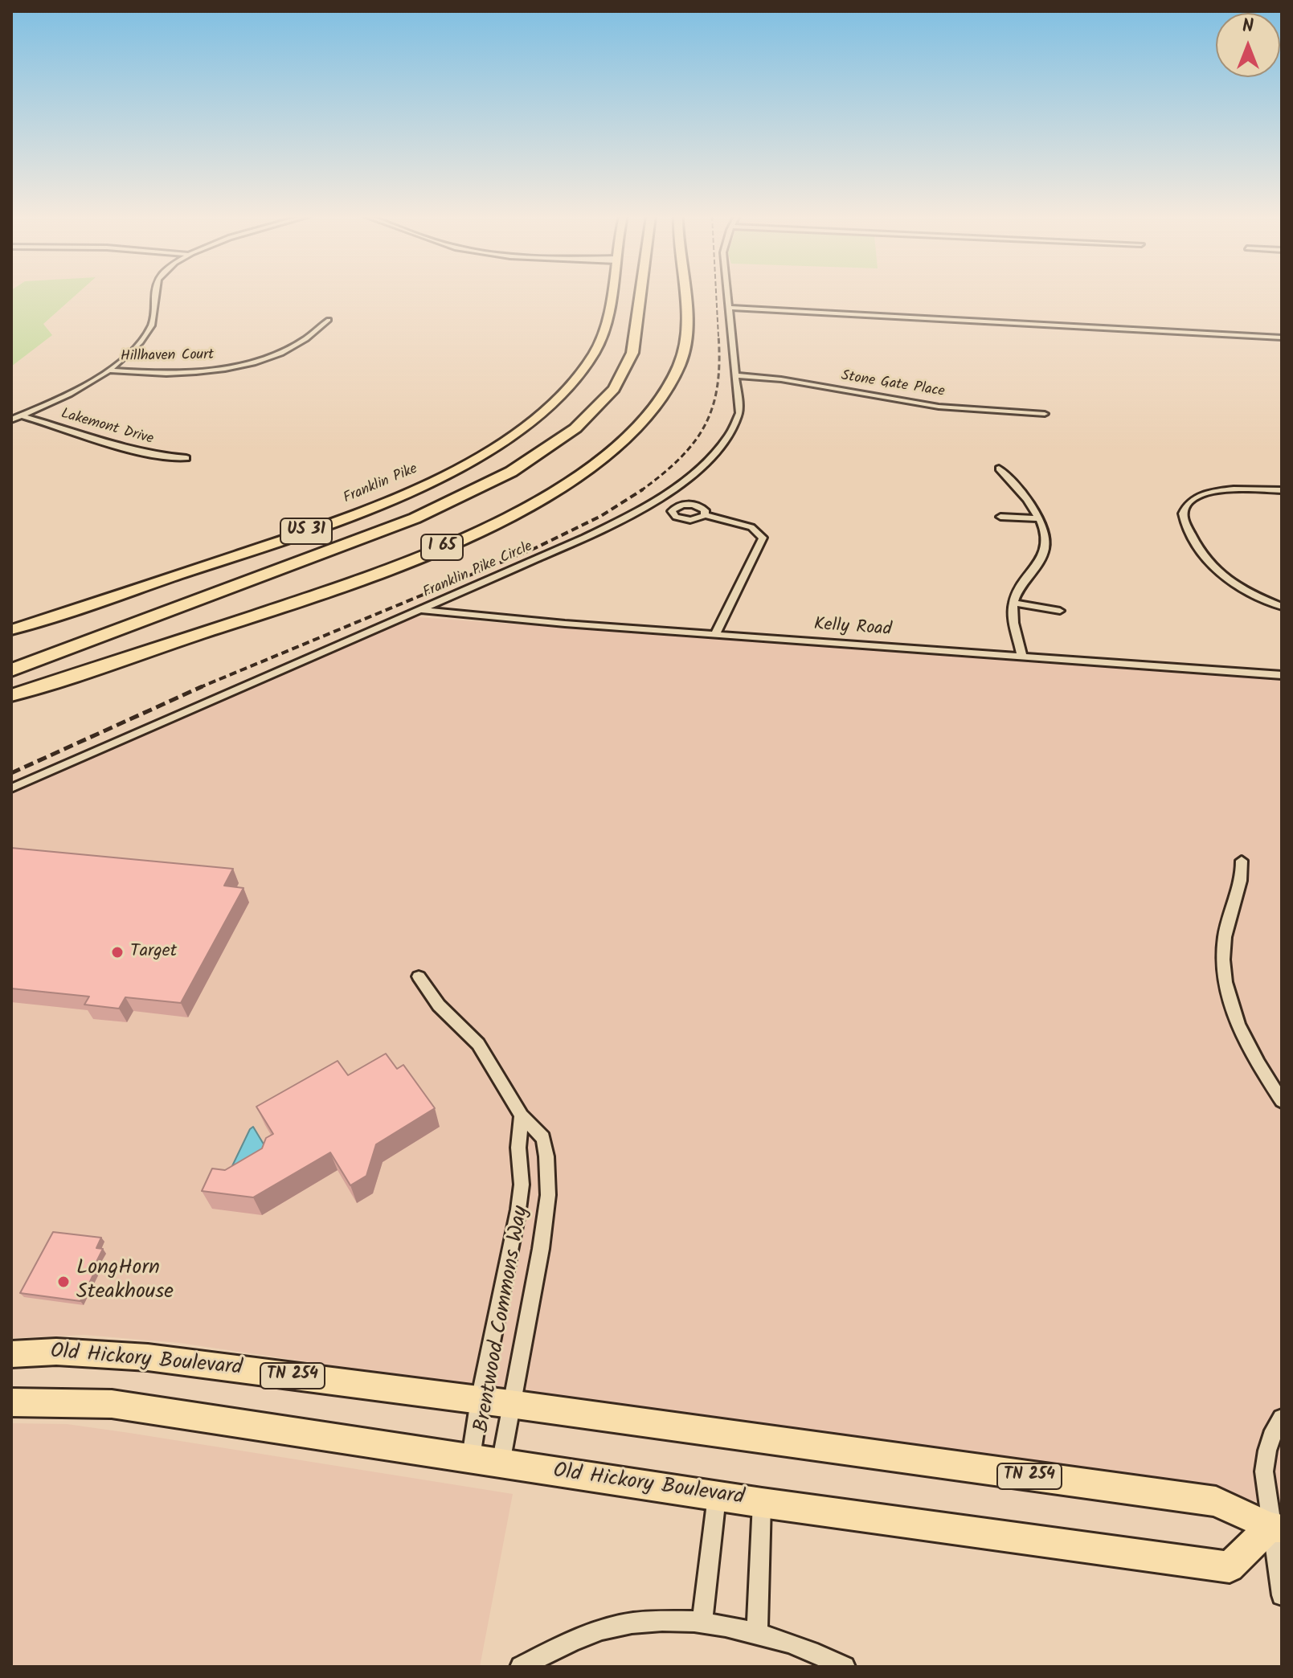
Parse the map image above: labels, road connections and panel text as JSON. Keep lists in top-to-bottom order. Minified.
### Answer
{"streets":{"highway":["I 65"],"main road":["Franklin Pike","US 31","Old Hickory Boulevard","TN 254"],"street":["Hillhaven Court","Stone Gate Place","Lakemont Drive","Franklin Pike Circle","Kelly Road","Brentwood Commons Way"]},"crossings":[["Stone Gate Place","Franklin Pike Circle"],["Franklin Pike Circle","Kelly Road"],["Brentwood Commons Way","Old Hickory Boulevard"]],"places":["Target","LongHorn Steakhouse"],"north":"top"}
